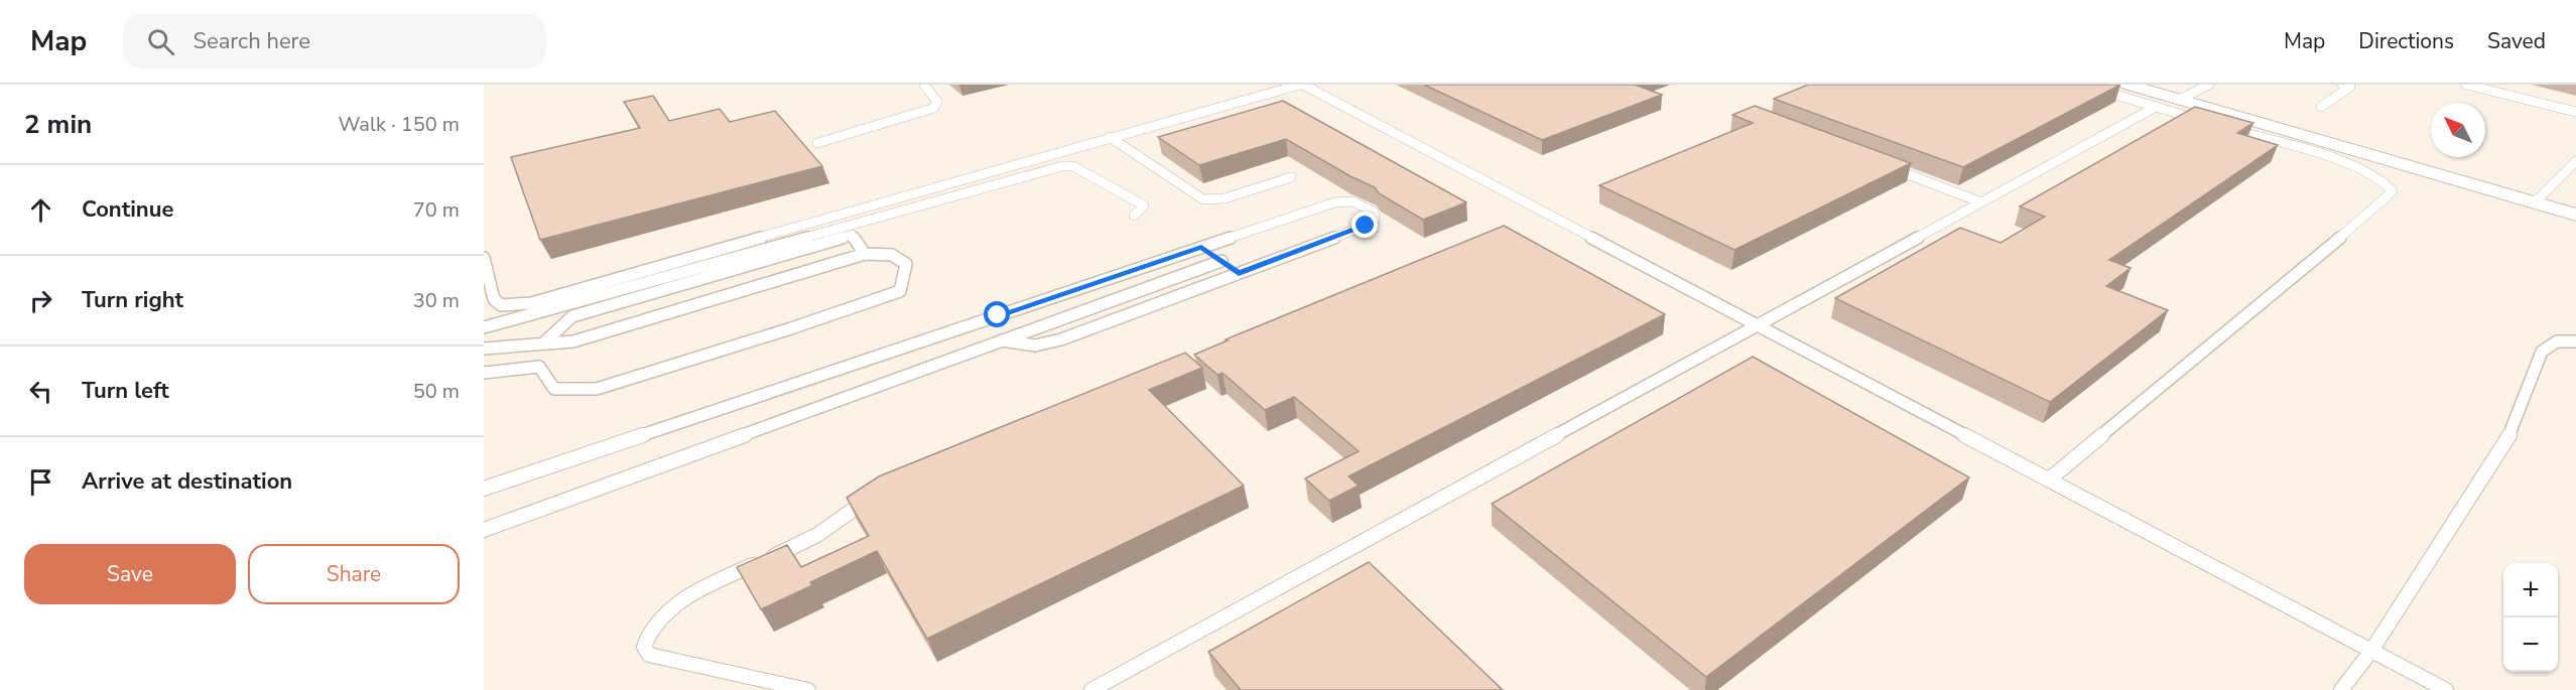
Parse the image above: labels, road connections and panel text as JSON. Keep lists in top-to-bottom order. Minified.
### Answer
{"north":"top left","page":{"header":"Map","search":"Search here","nav":["Map","Directions","Saved"],"heading":["2 min","Walk · 150 m"],"list":[["Continue","70 m"],["Turn right","30 m"],["Turn left","50 m"],"Arrive at destination"],"buttons":["Save","Share"],"map_buttons":["+","−"]}}
